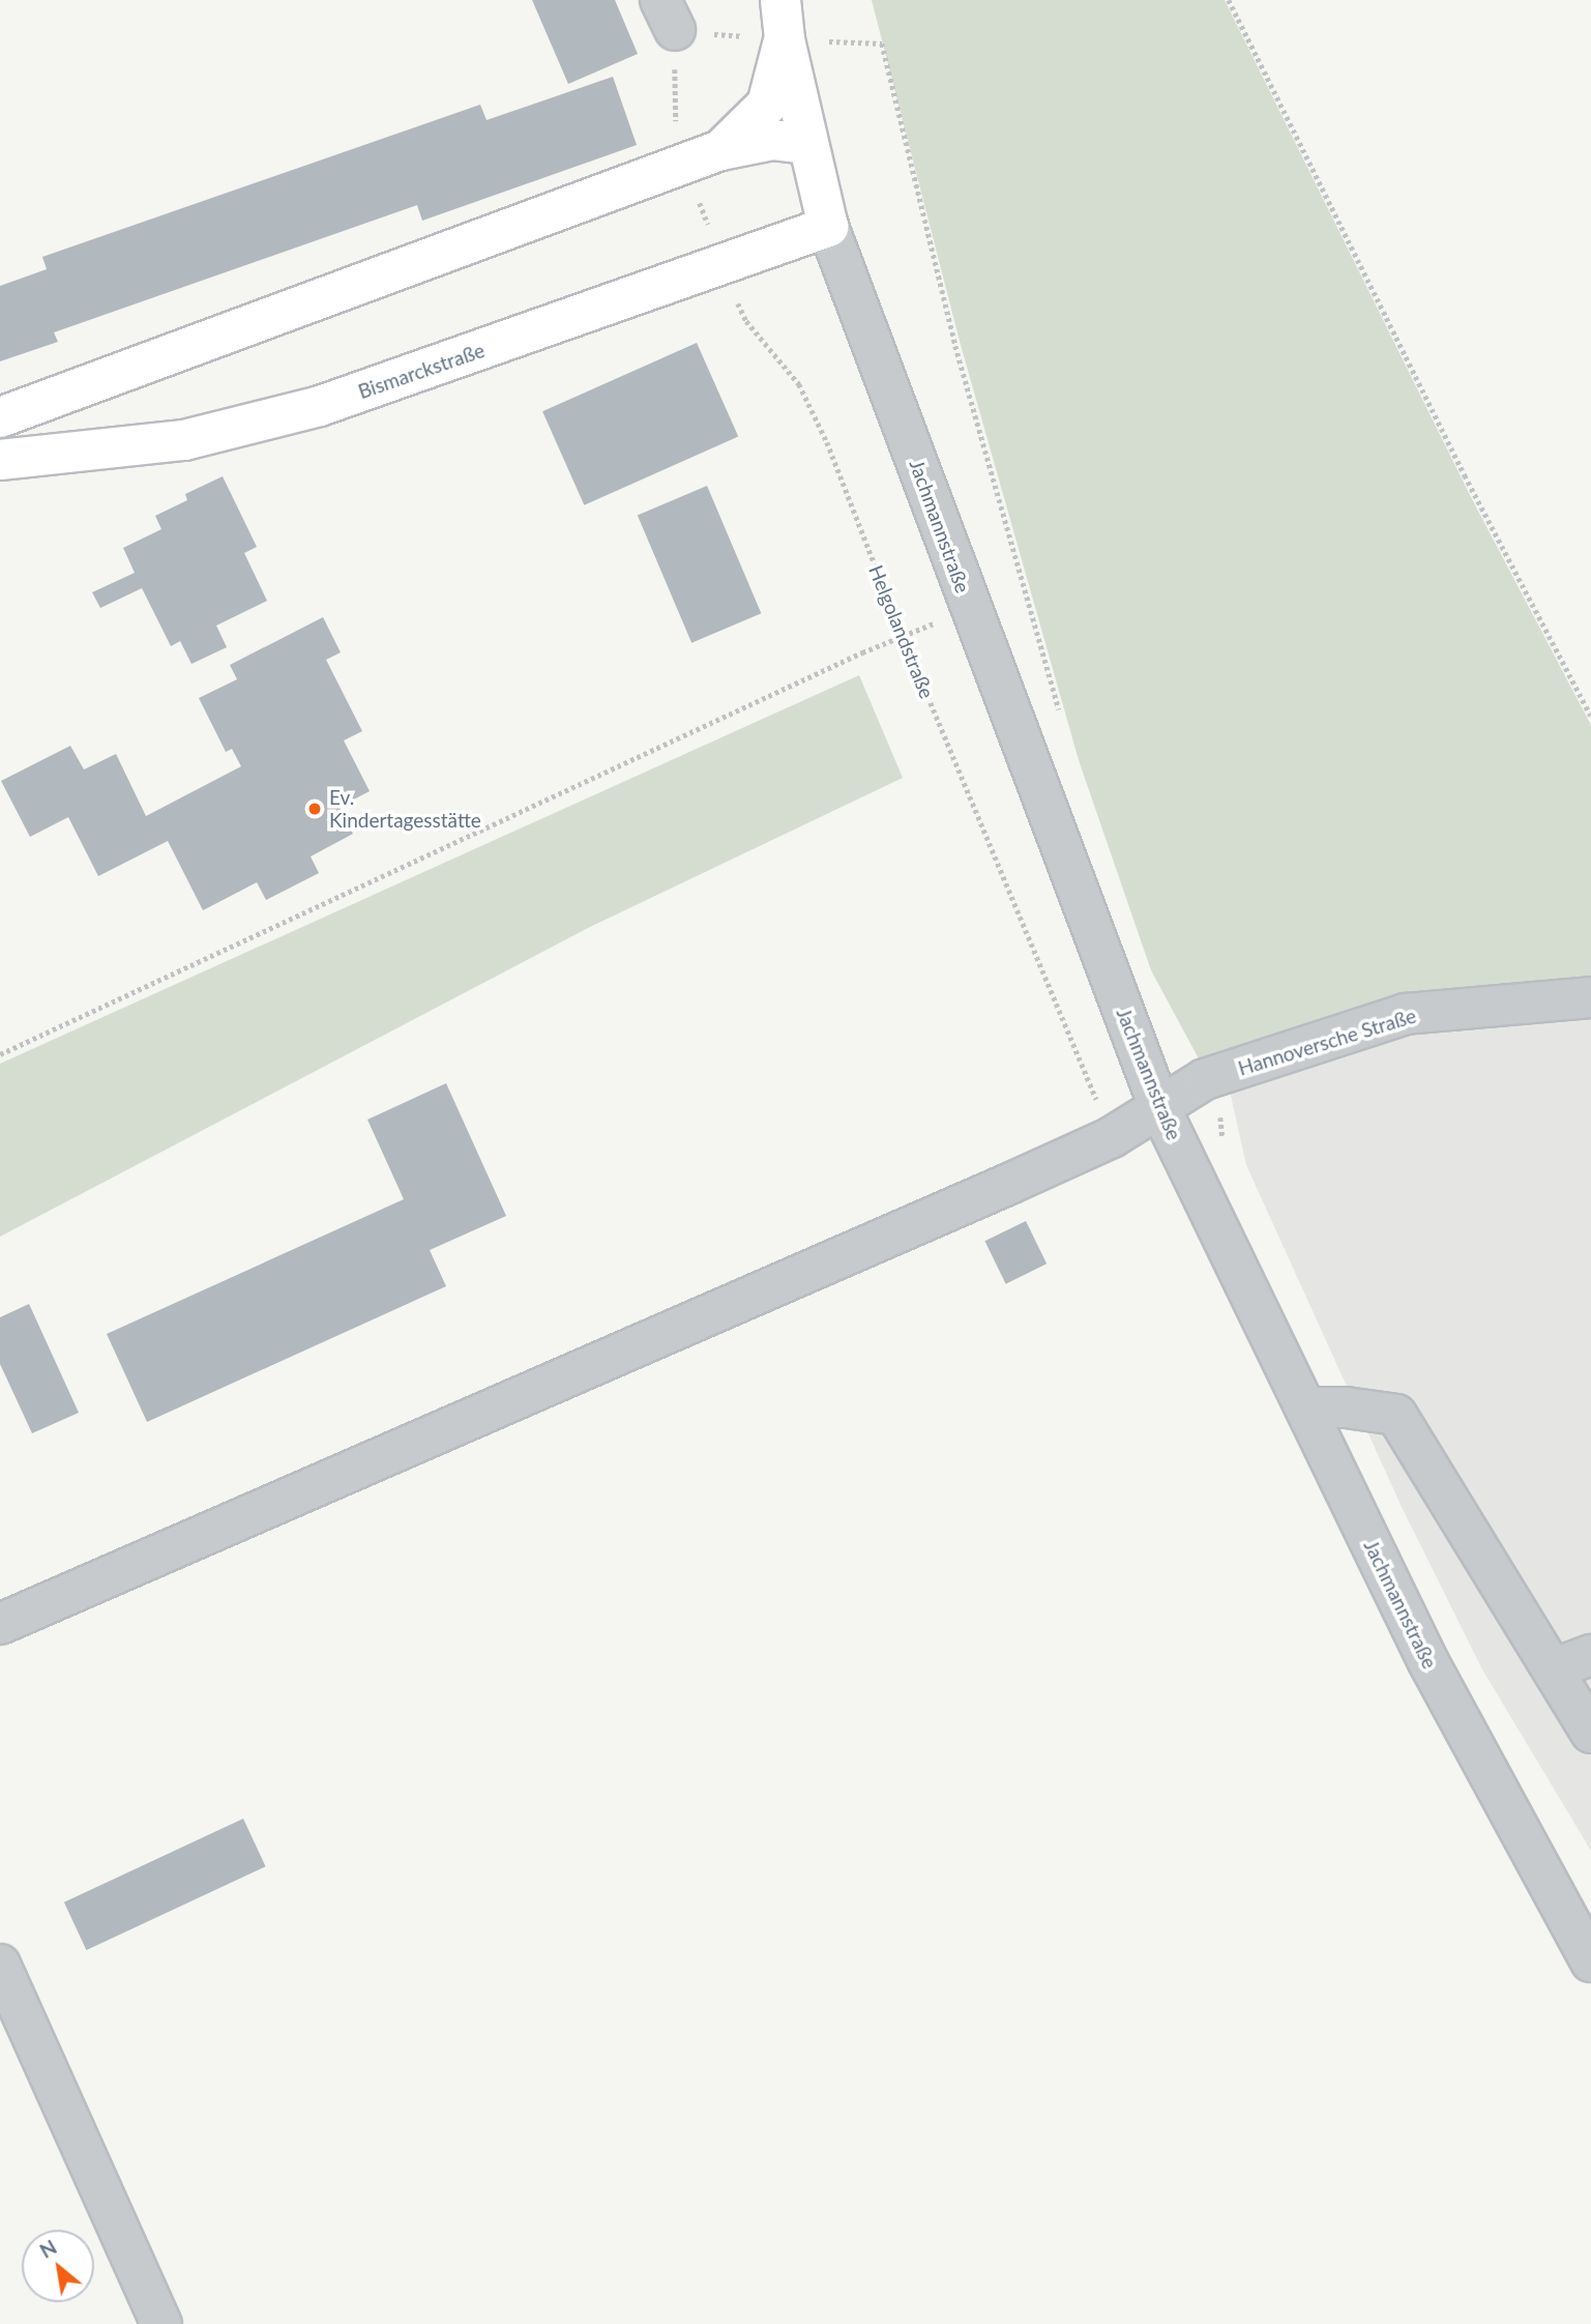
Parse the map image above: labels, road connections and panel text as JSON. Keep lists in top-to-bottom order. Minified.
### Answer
{"streets":{"main road":["Bismarckstraße","Jachmannstraße"],"street":["Hannoversche Straße"],"path":["Helgolandstraße"]},"crossings":[["Bismarckstraße","Jachmannstraße"],["Bismarckstraße","Helgolandstraße"],["Jachmannstraße","Hannoversche Straße"],["Helgolandstraße","Hannoversche Straße"]],"places":["Ev. Kindertagesstätte"],"north":"top left"}
